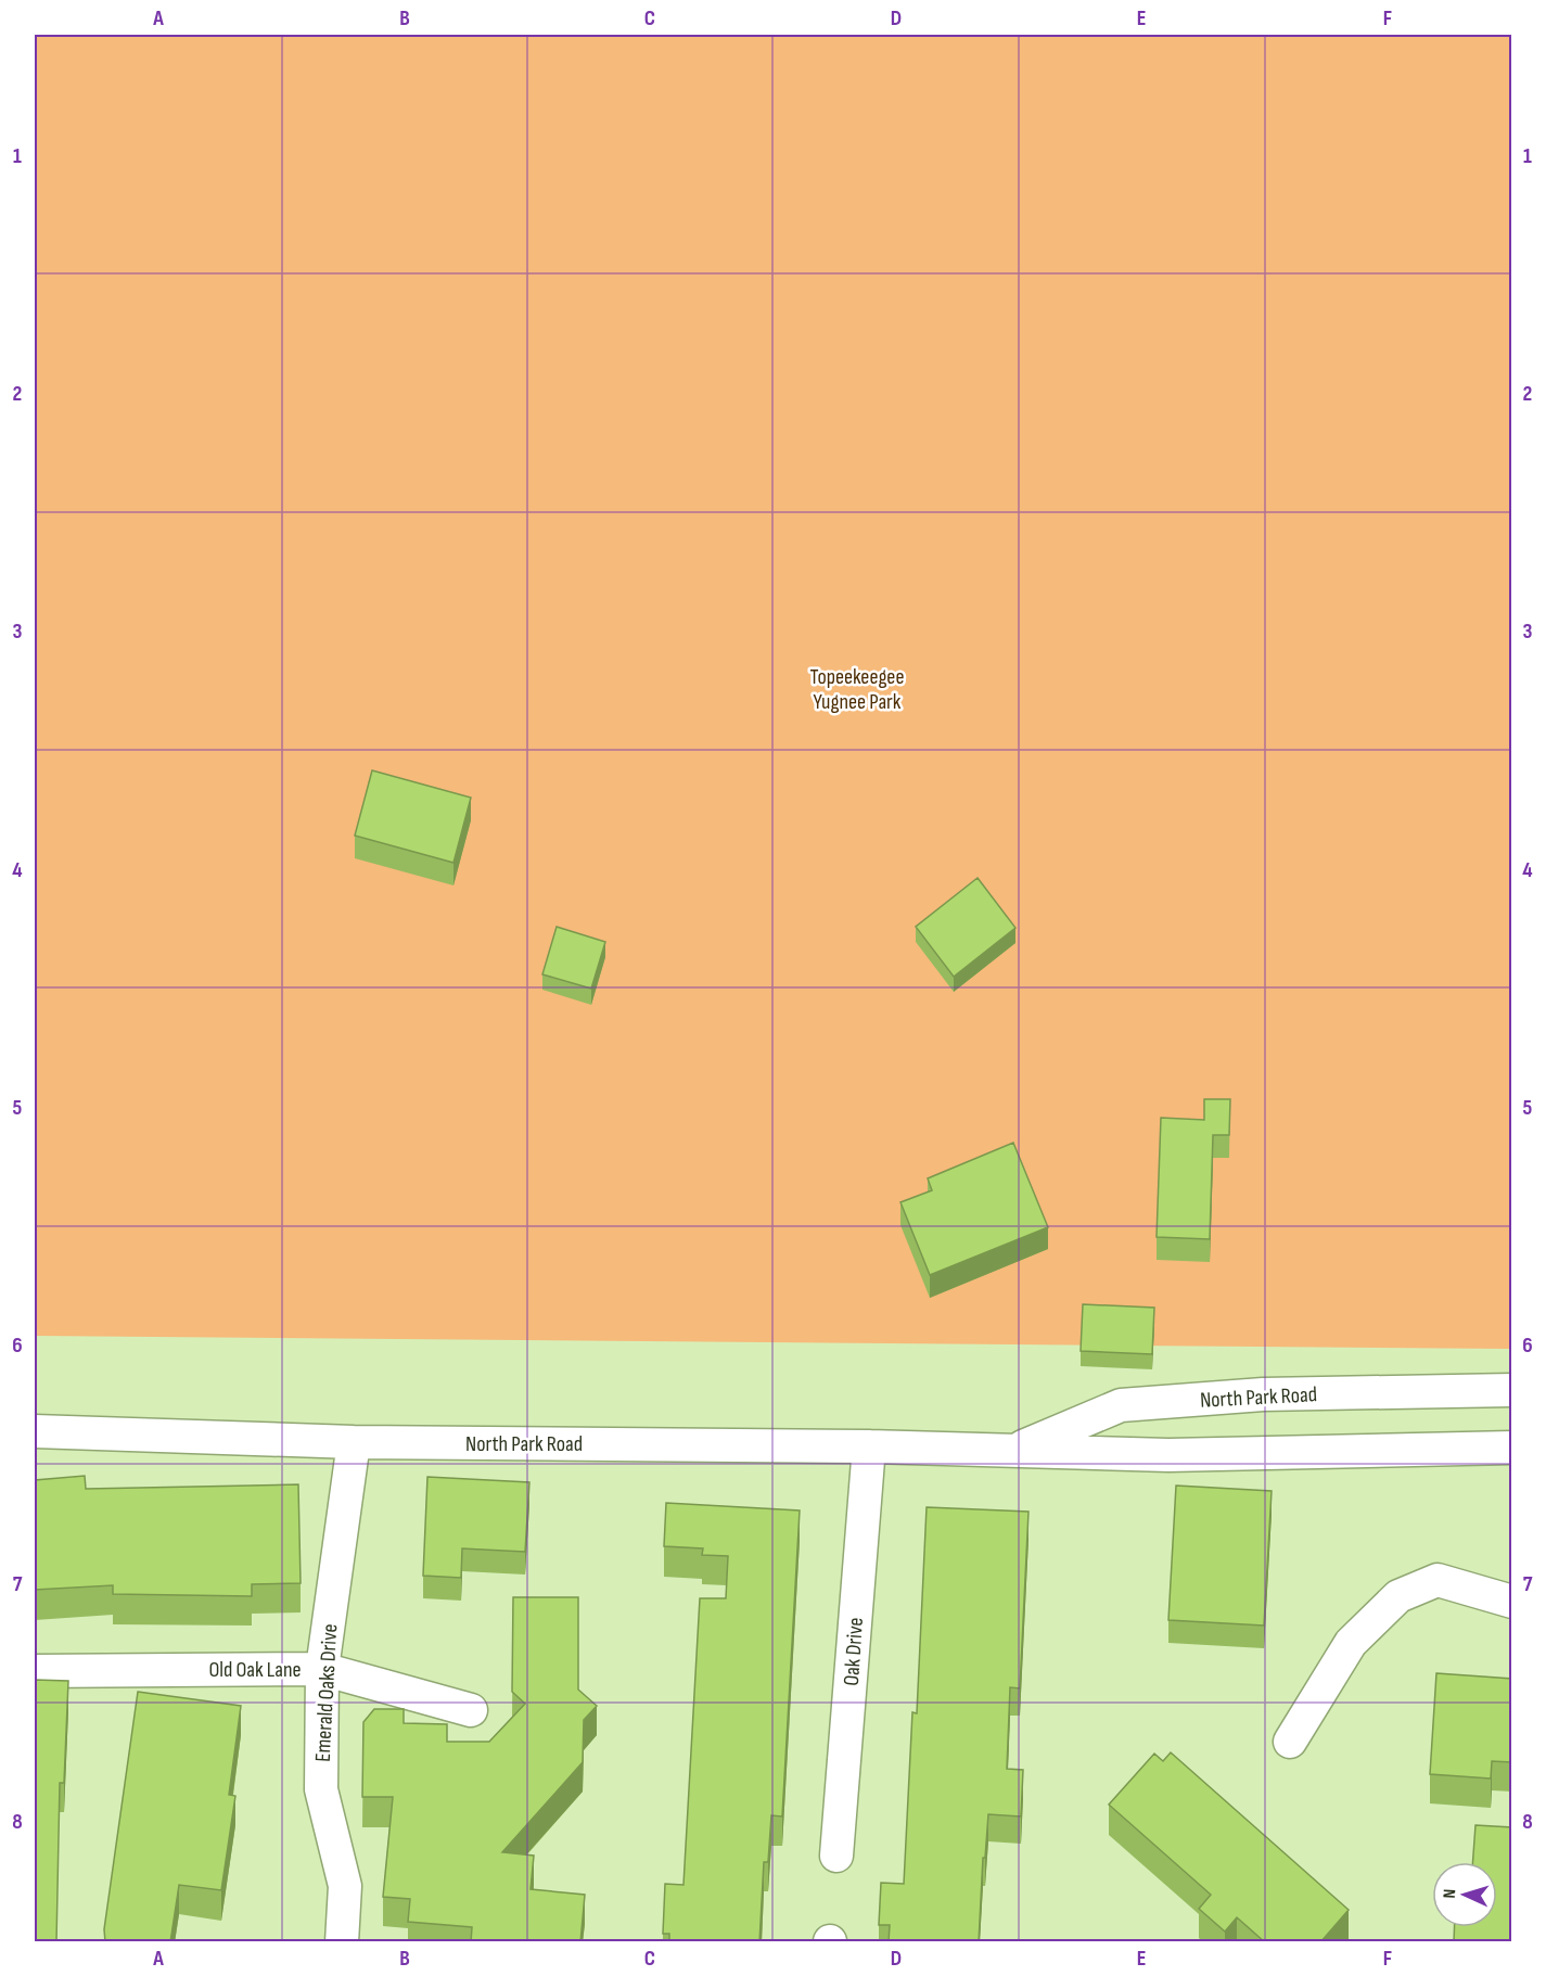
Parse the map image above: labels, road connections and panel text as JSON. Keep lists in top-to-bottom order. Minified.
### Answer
{"streets":{"street":["North Park Road","Oak Drive","Old Oak Lane","Emerald Oaks Drive"]},"crossings":[["North Park Road","Oak Drive"],["North Park Road","Emerald Oaks Drive"],["Old Oak Lane","Emerald Oaks Drive"]],"parks":["Topeekeegee Yugnee Park"],"north":"left","grid":{"columns":["A","B","C","D","E","F"],"rows":["1","2","3","4","5","6","7","8"]}}
